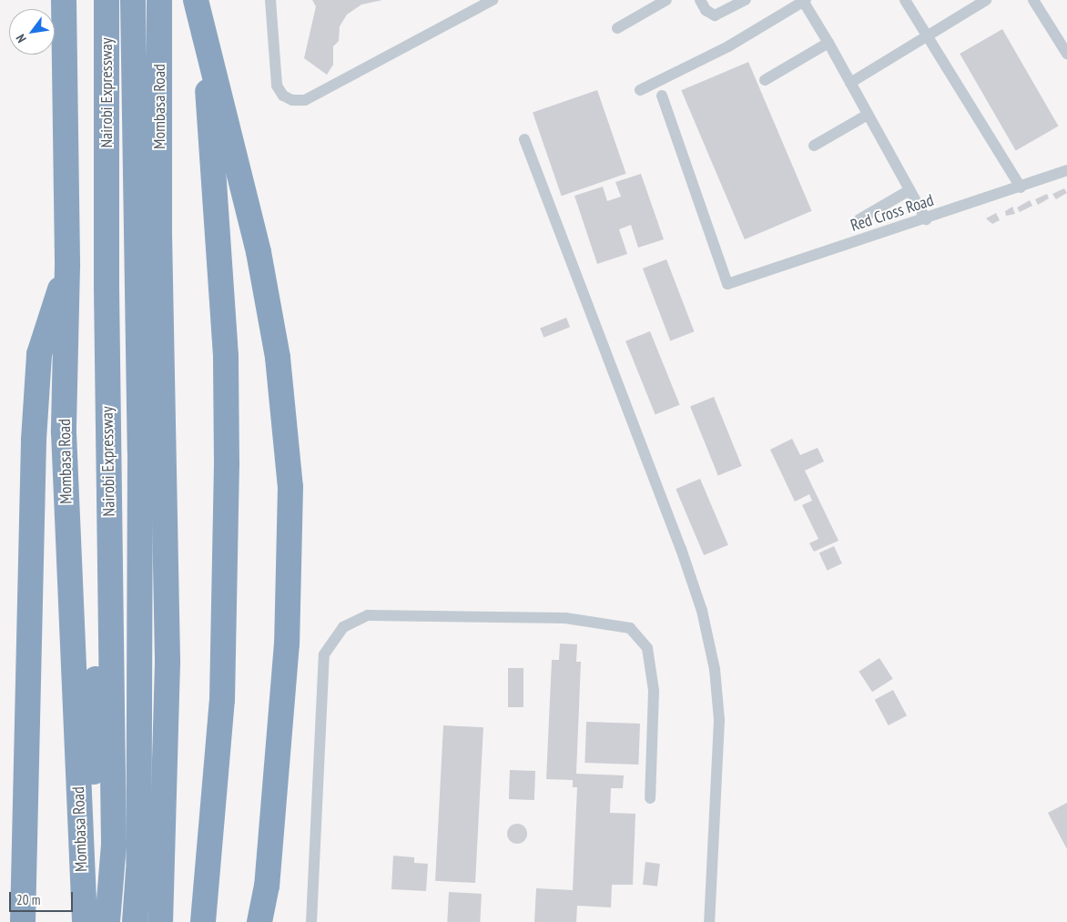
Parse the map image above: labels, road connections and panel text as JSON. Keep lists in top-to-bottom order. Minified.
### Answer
{"streets":{"highway":["Nairobi Expressway","Mombasa Road"],"lane":["Red Cross Road"]},"scale_bar":"20 m","north":"bottom left"}
